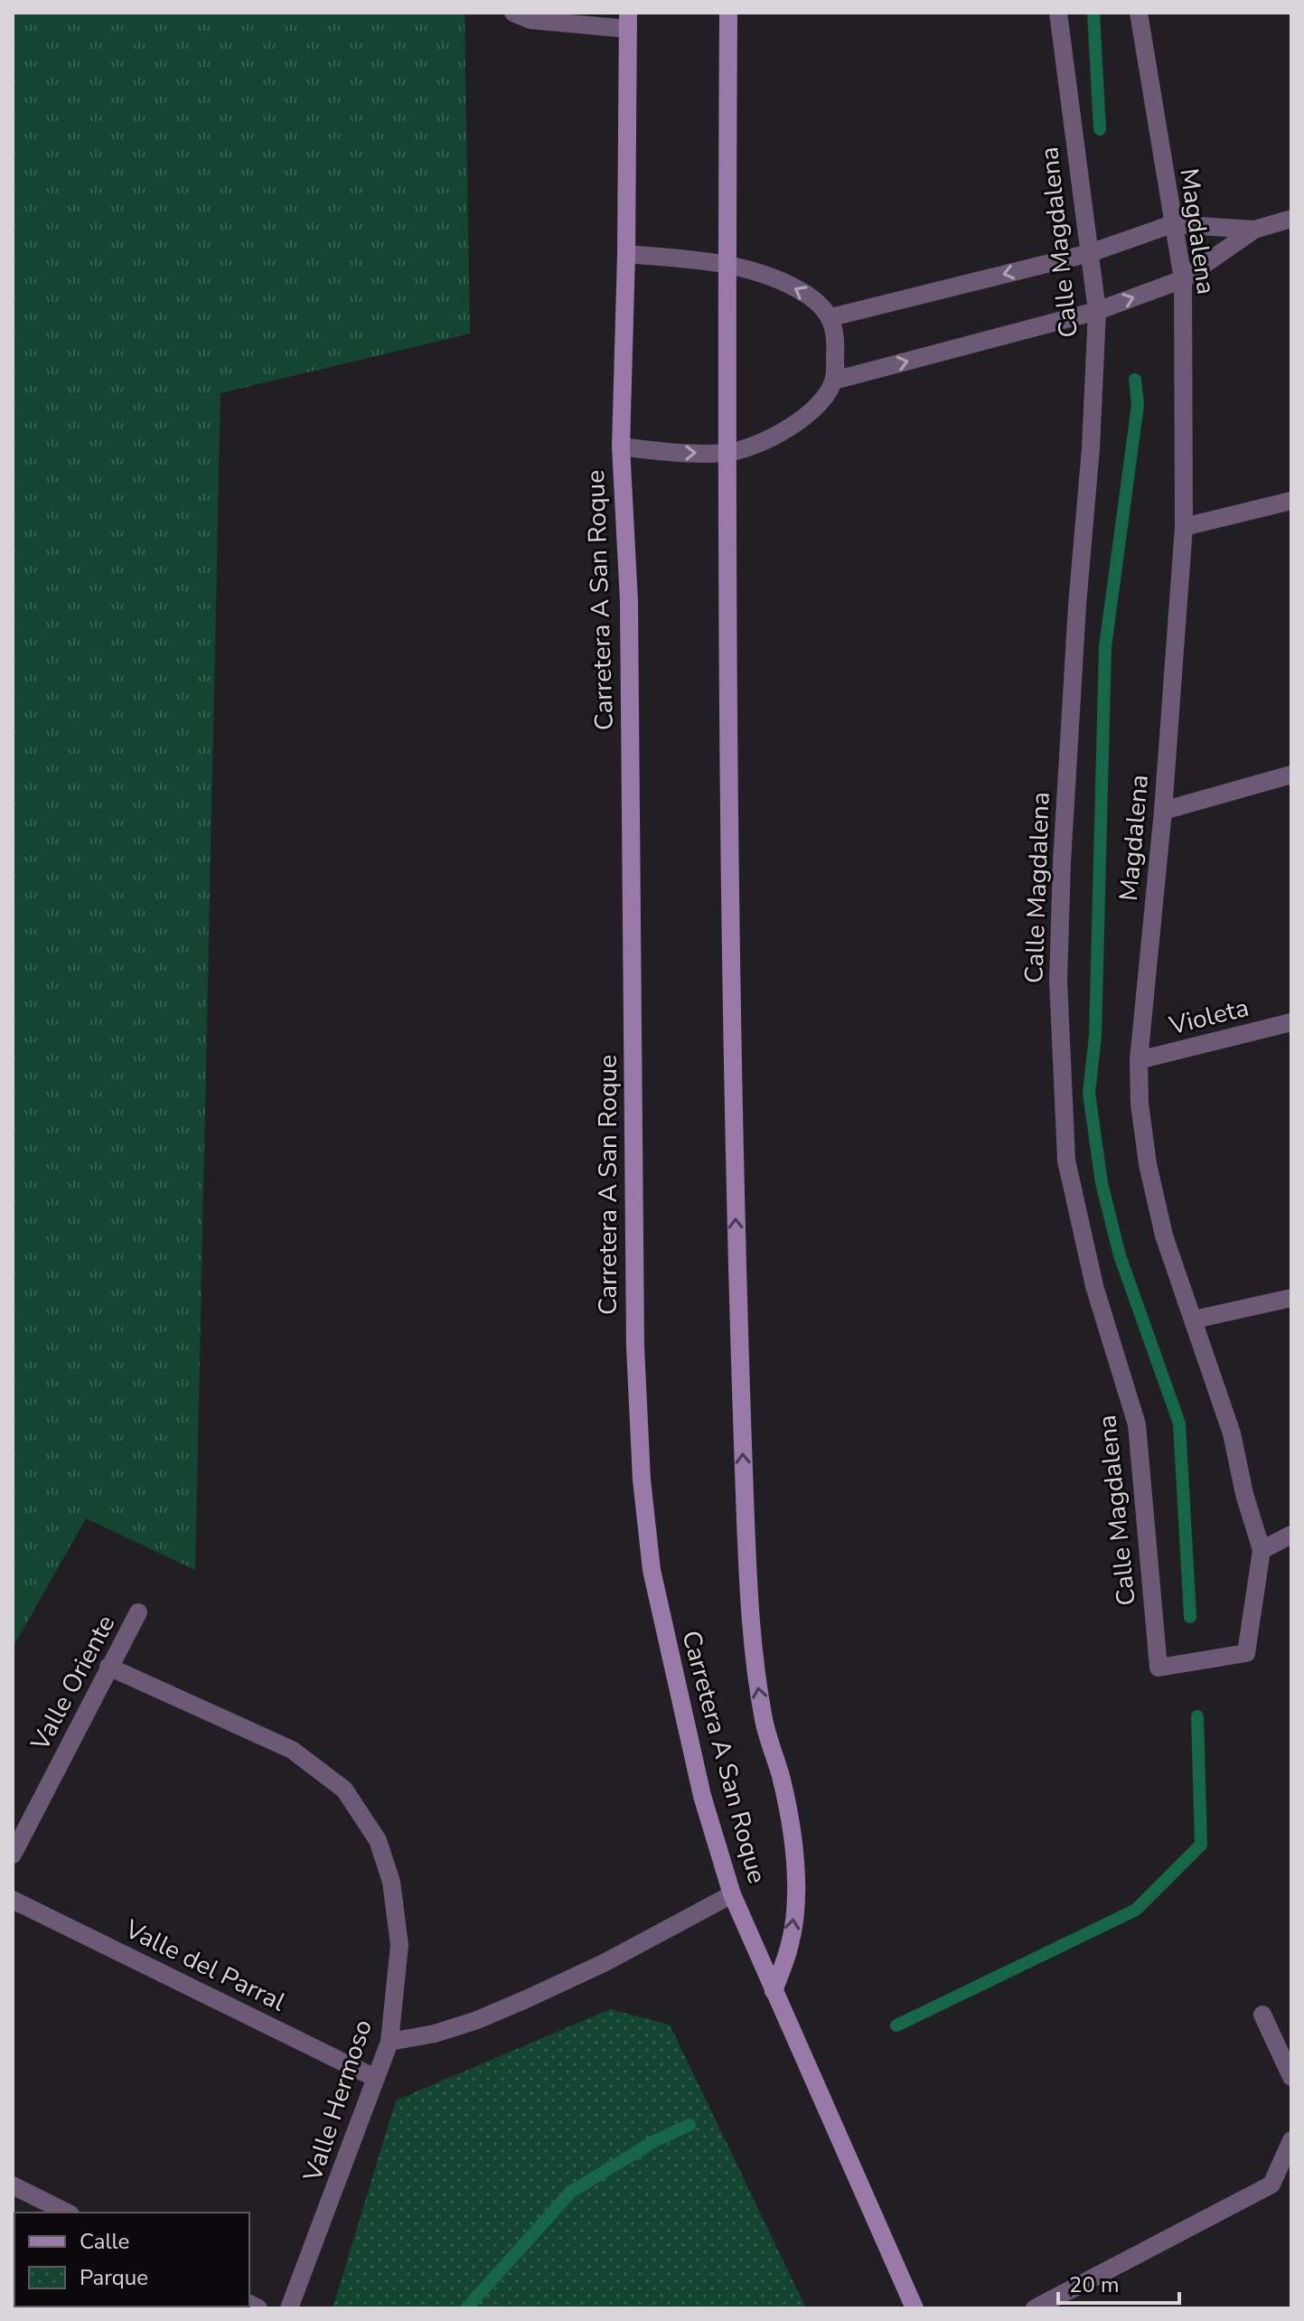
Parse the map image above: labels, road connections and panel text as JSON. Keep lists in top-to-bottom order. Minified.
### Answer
{"streets":{"main road":["Carretera A San Roque"],"street":["Magdalena","Calle Magdalena","Violeta","Valle Oriente","Valle del Parral","Valle Hermoso"]},"crossings":[["Magdalena","Calle Magdalena"],["Magdalena","Violeta"],["Valle Oriente","Valle Hermoso"],["Valle del Parral","Valle Hermoso"]],"legend":["Calle","Parque"],"scale_bar":"20 m"}
